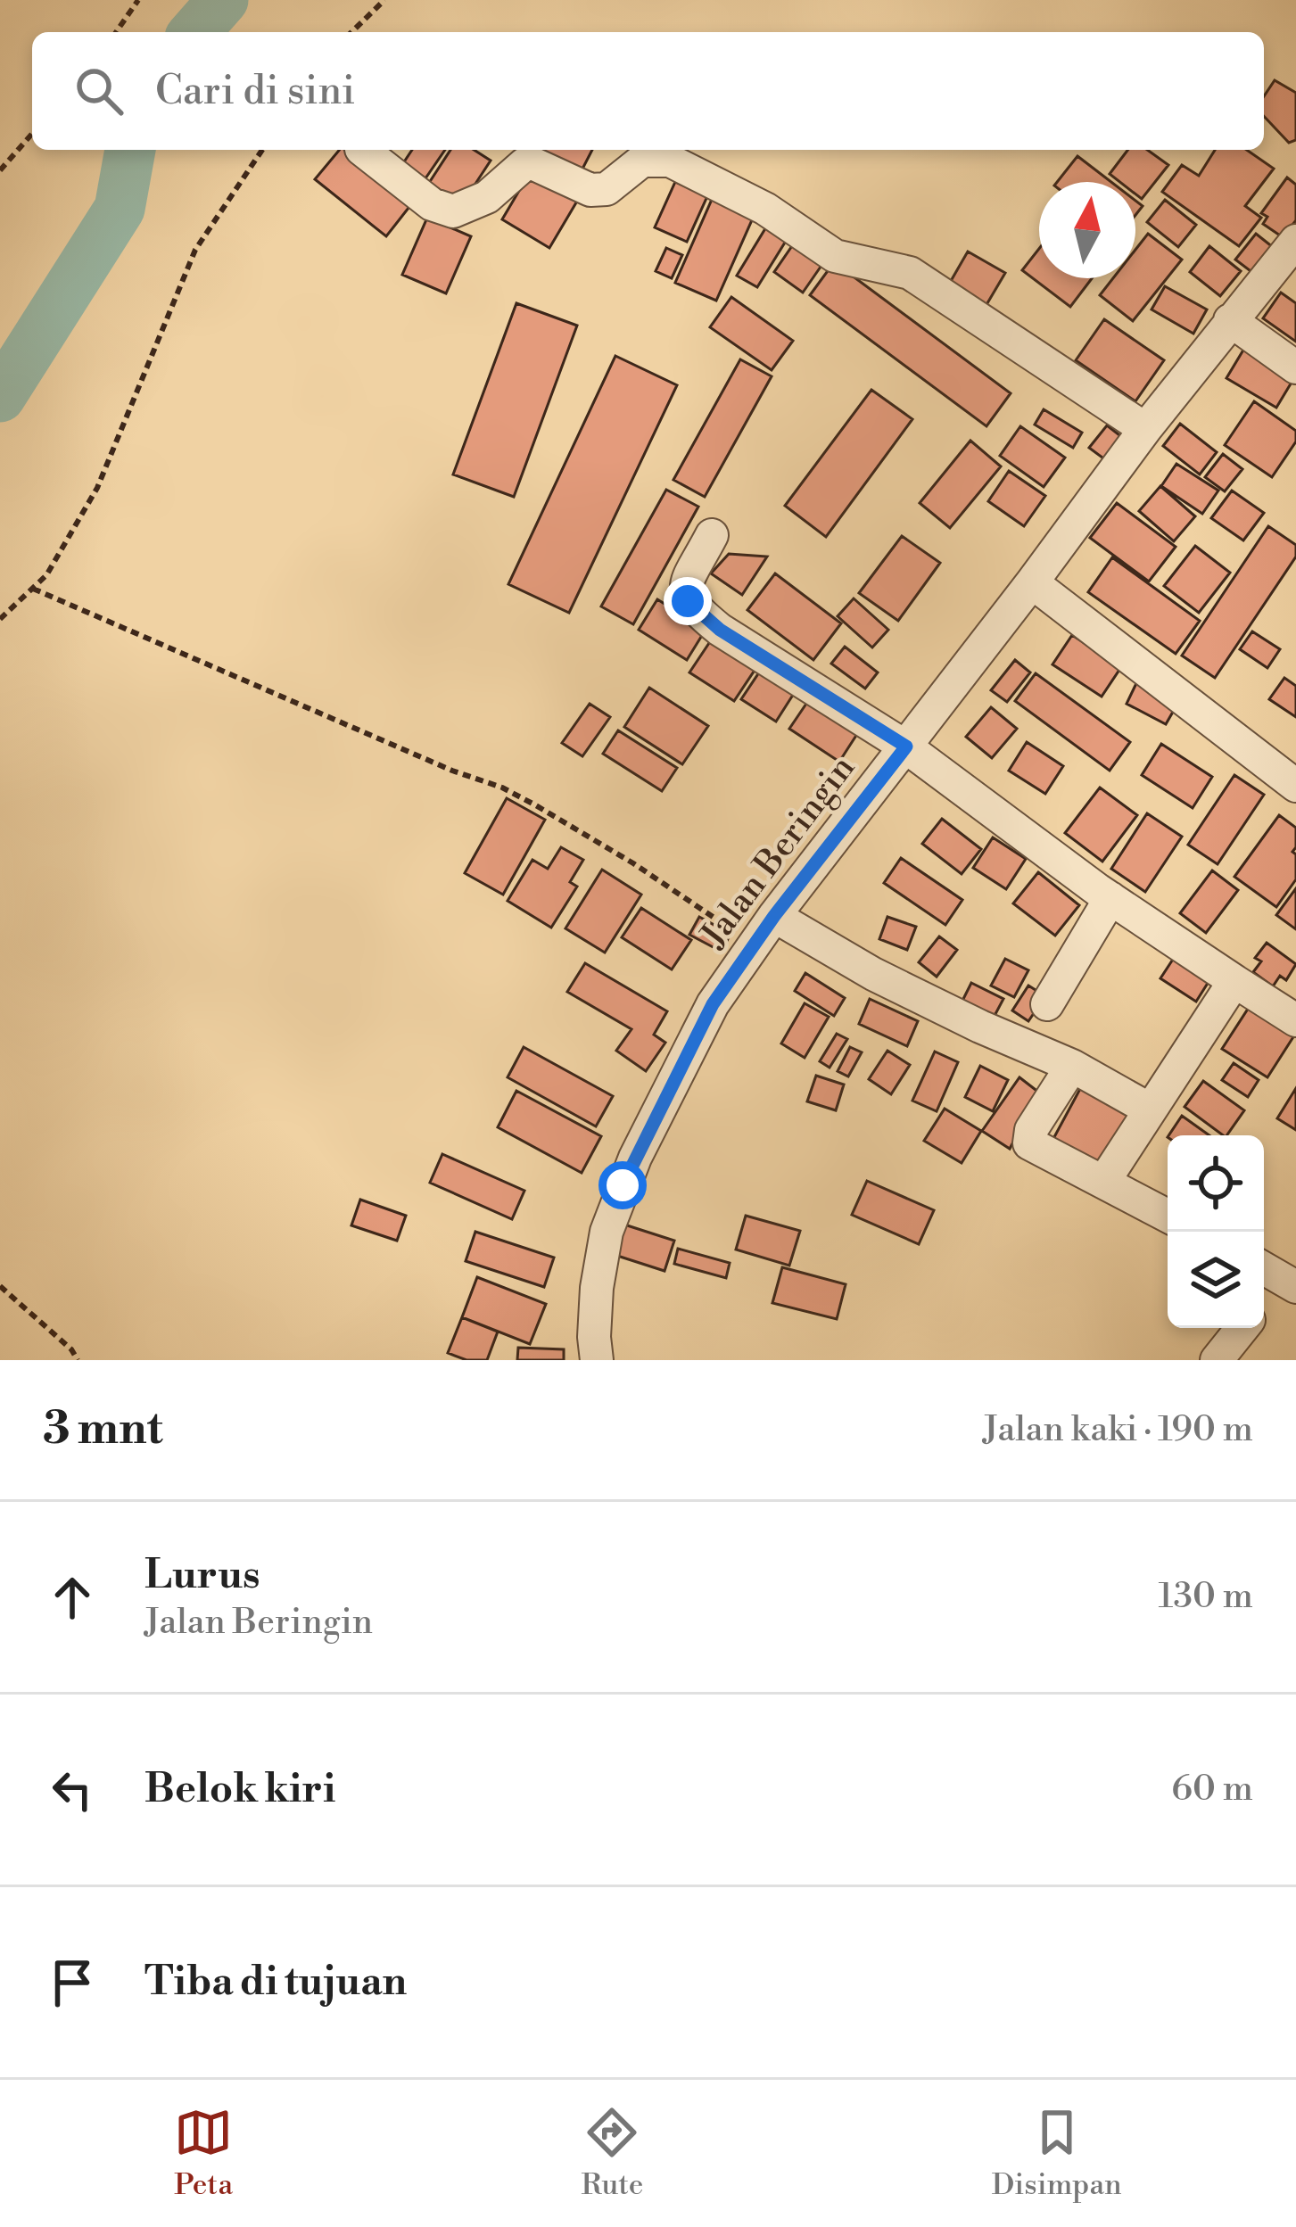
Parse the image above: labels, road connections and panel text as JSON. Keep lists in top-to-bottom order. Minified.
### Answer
{"streets":{"street":["Jalan Beringin"]},"north":"top","page":{"search":"Cari di sini","heading":["3 mnt","Jalan kaki · 190 m"],"list":[["Lurus","Jalan Beringin","130 m"],["Belok kiri","60 m"],"Tiba di tujuan"],"nav":["Peta","Rute","Disimpan"]}}
